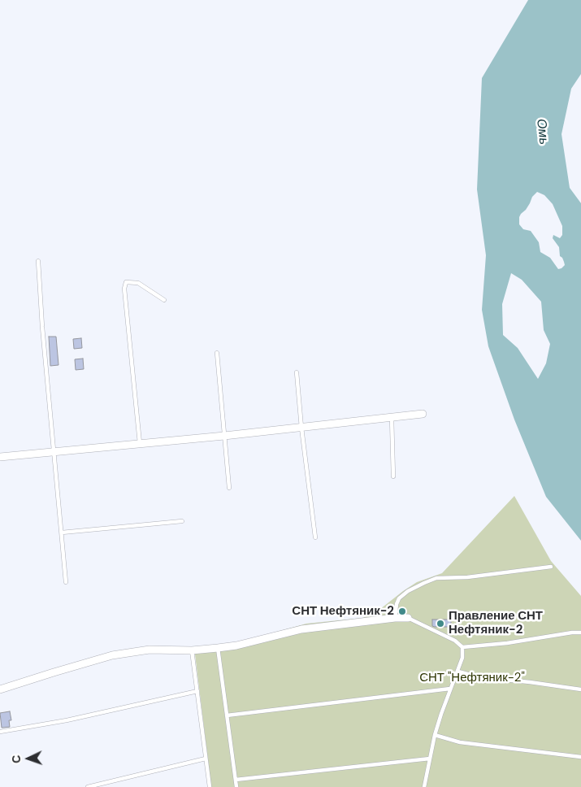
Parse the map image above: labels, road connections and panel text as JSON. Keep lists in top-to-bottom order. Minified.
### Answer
{"water":["Омь"],"parks":["СНТ \"Нефтяник-2\""],"places":["СНТ Нефтяник-2","Правление СНТ Нефтяник-2"],"north":"left"}
